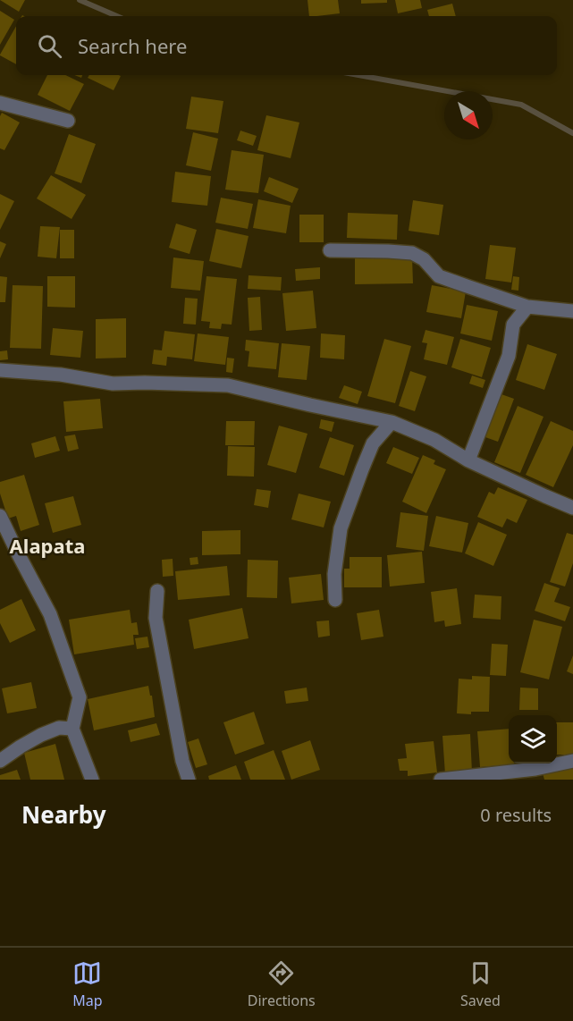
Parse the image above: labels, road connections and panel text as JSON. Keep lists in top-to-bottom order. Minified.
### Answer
{"districts":["Alapata"],"north":"bottom right","page":{"search":"Search here","heading":["Nearby","0 results"],"nav":["Map","Directions","Saved"]}}
